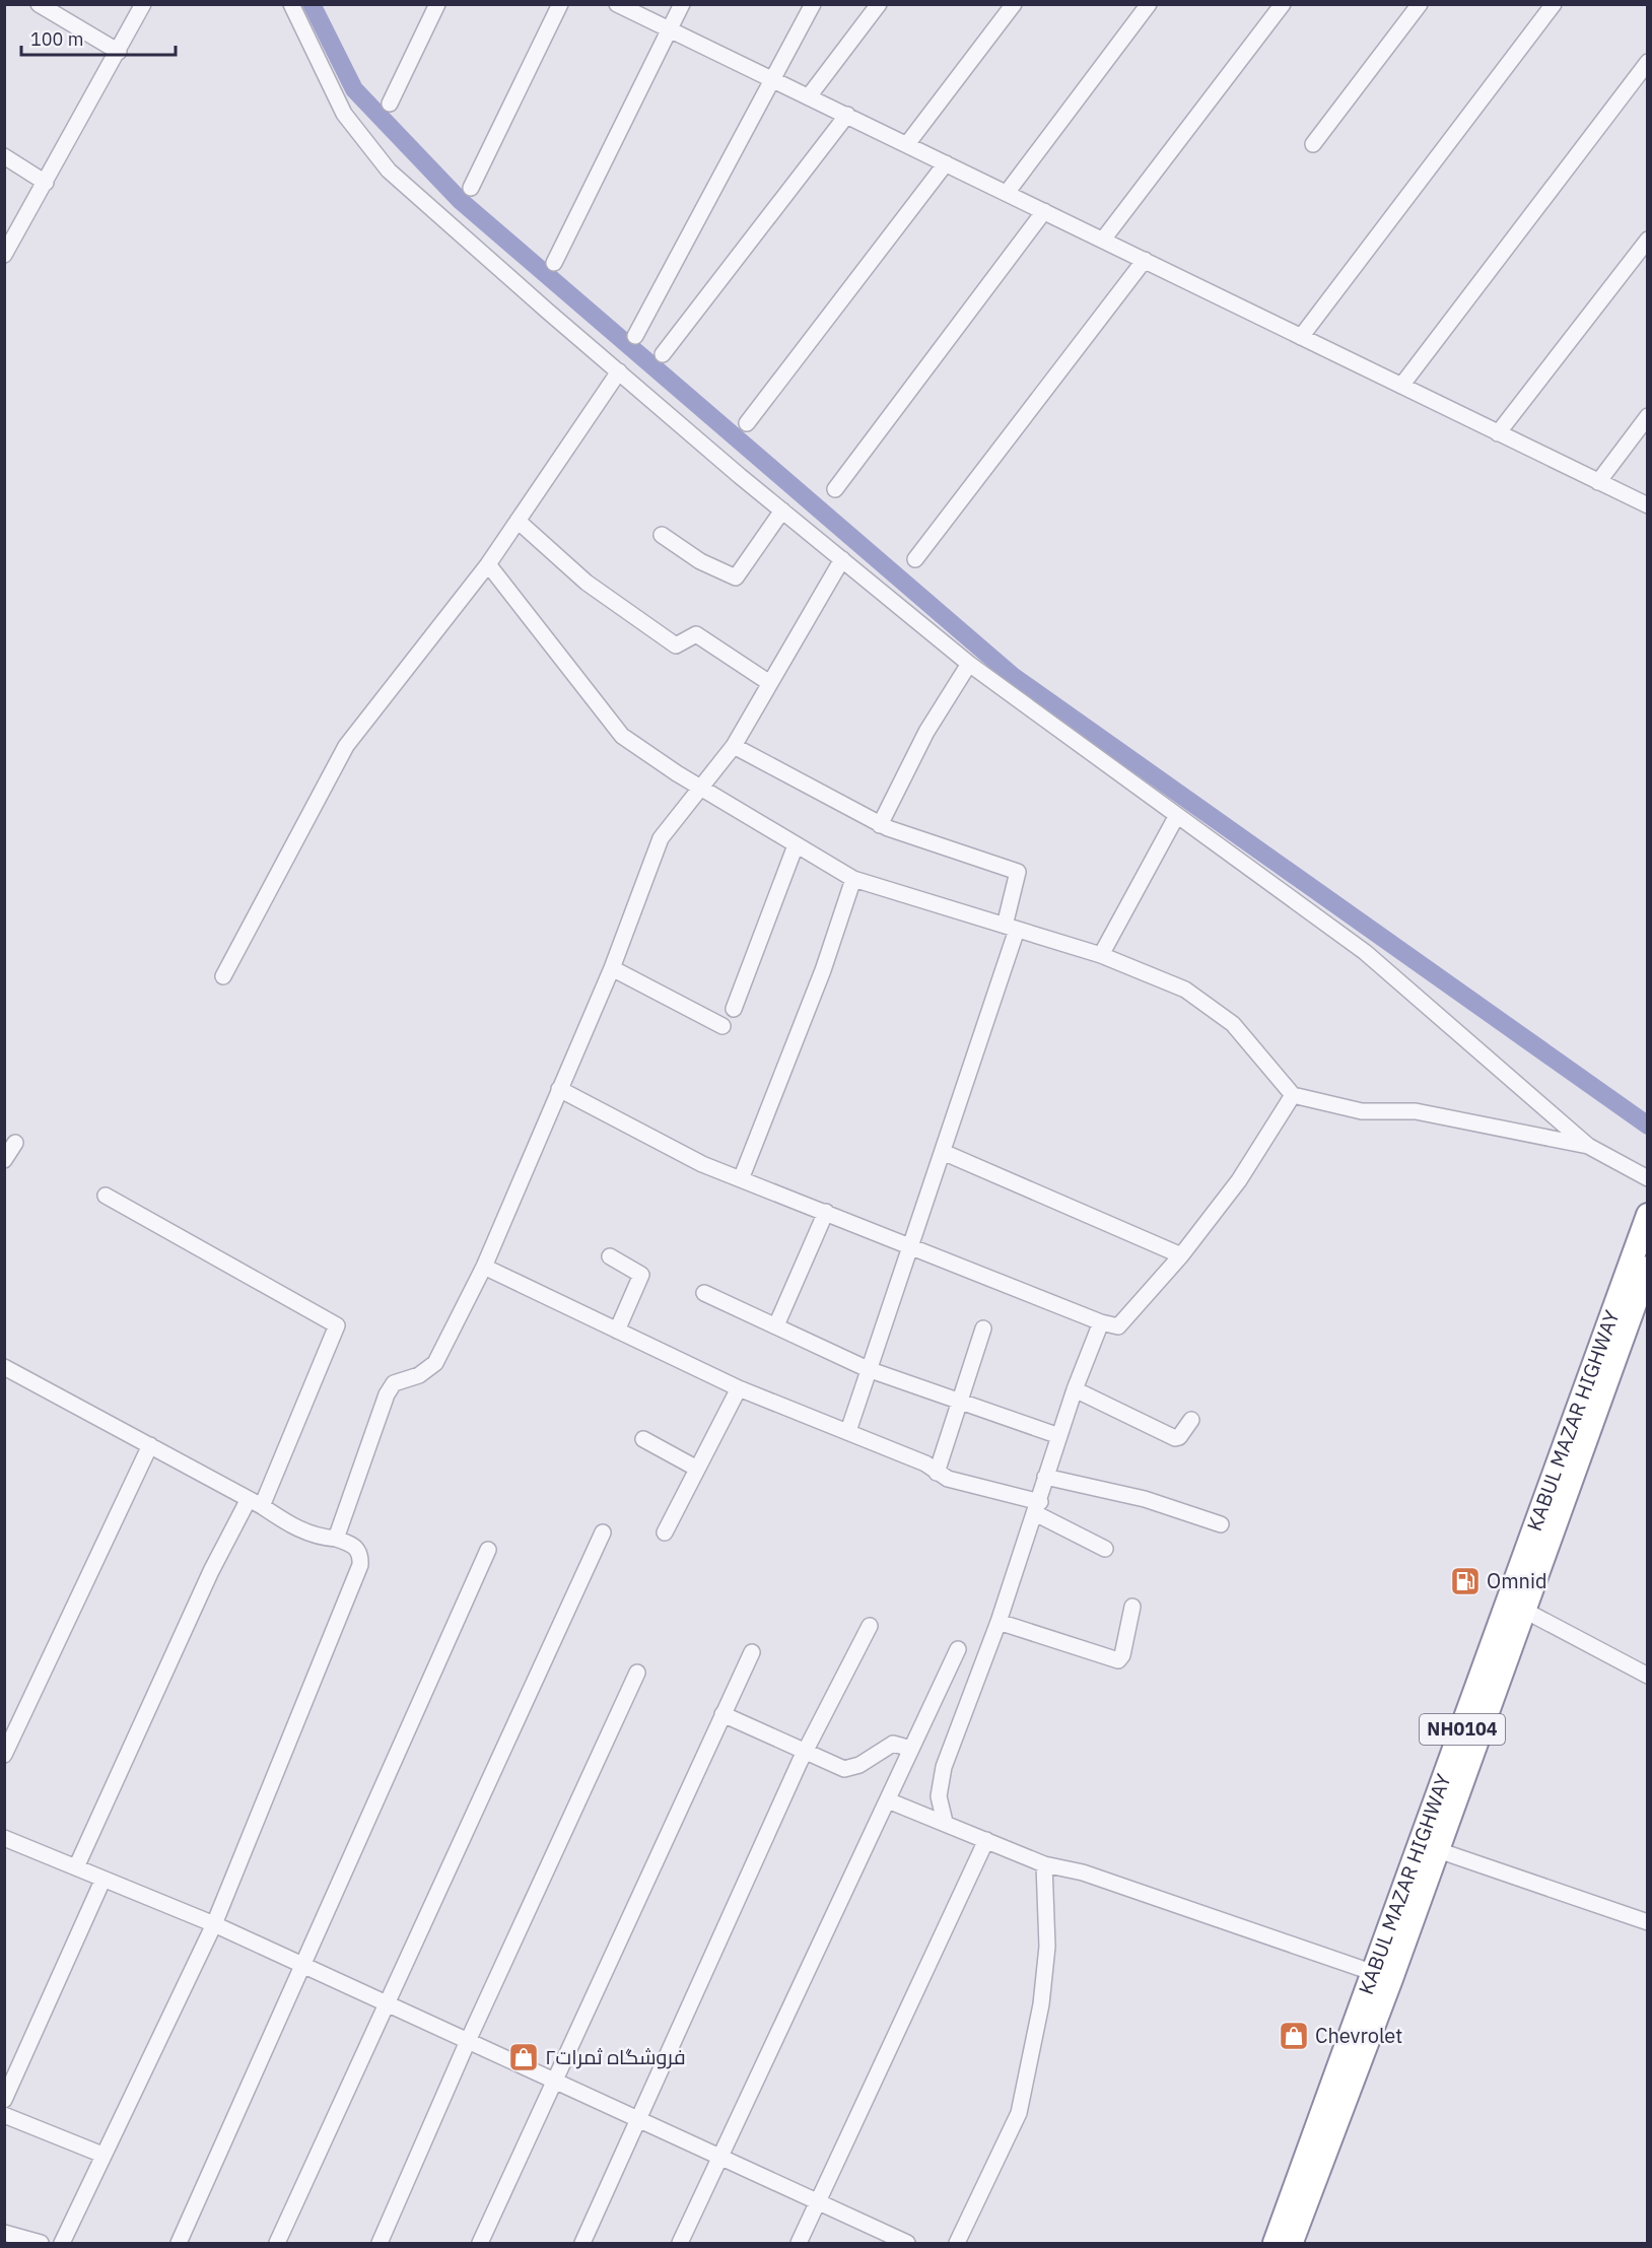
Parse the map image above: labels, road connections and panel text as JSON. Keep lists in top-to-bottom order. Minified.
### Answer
{"streets":{"highway":["KABUL MAZAR HIGHWAY","NH0104"]},"places":{"fuel station":["Omnid"],"shop":["Chevrolet","فروشگاه ثمرات٢"]},"scale_bar":"100 m"}
